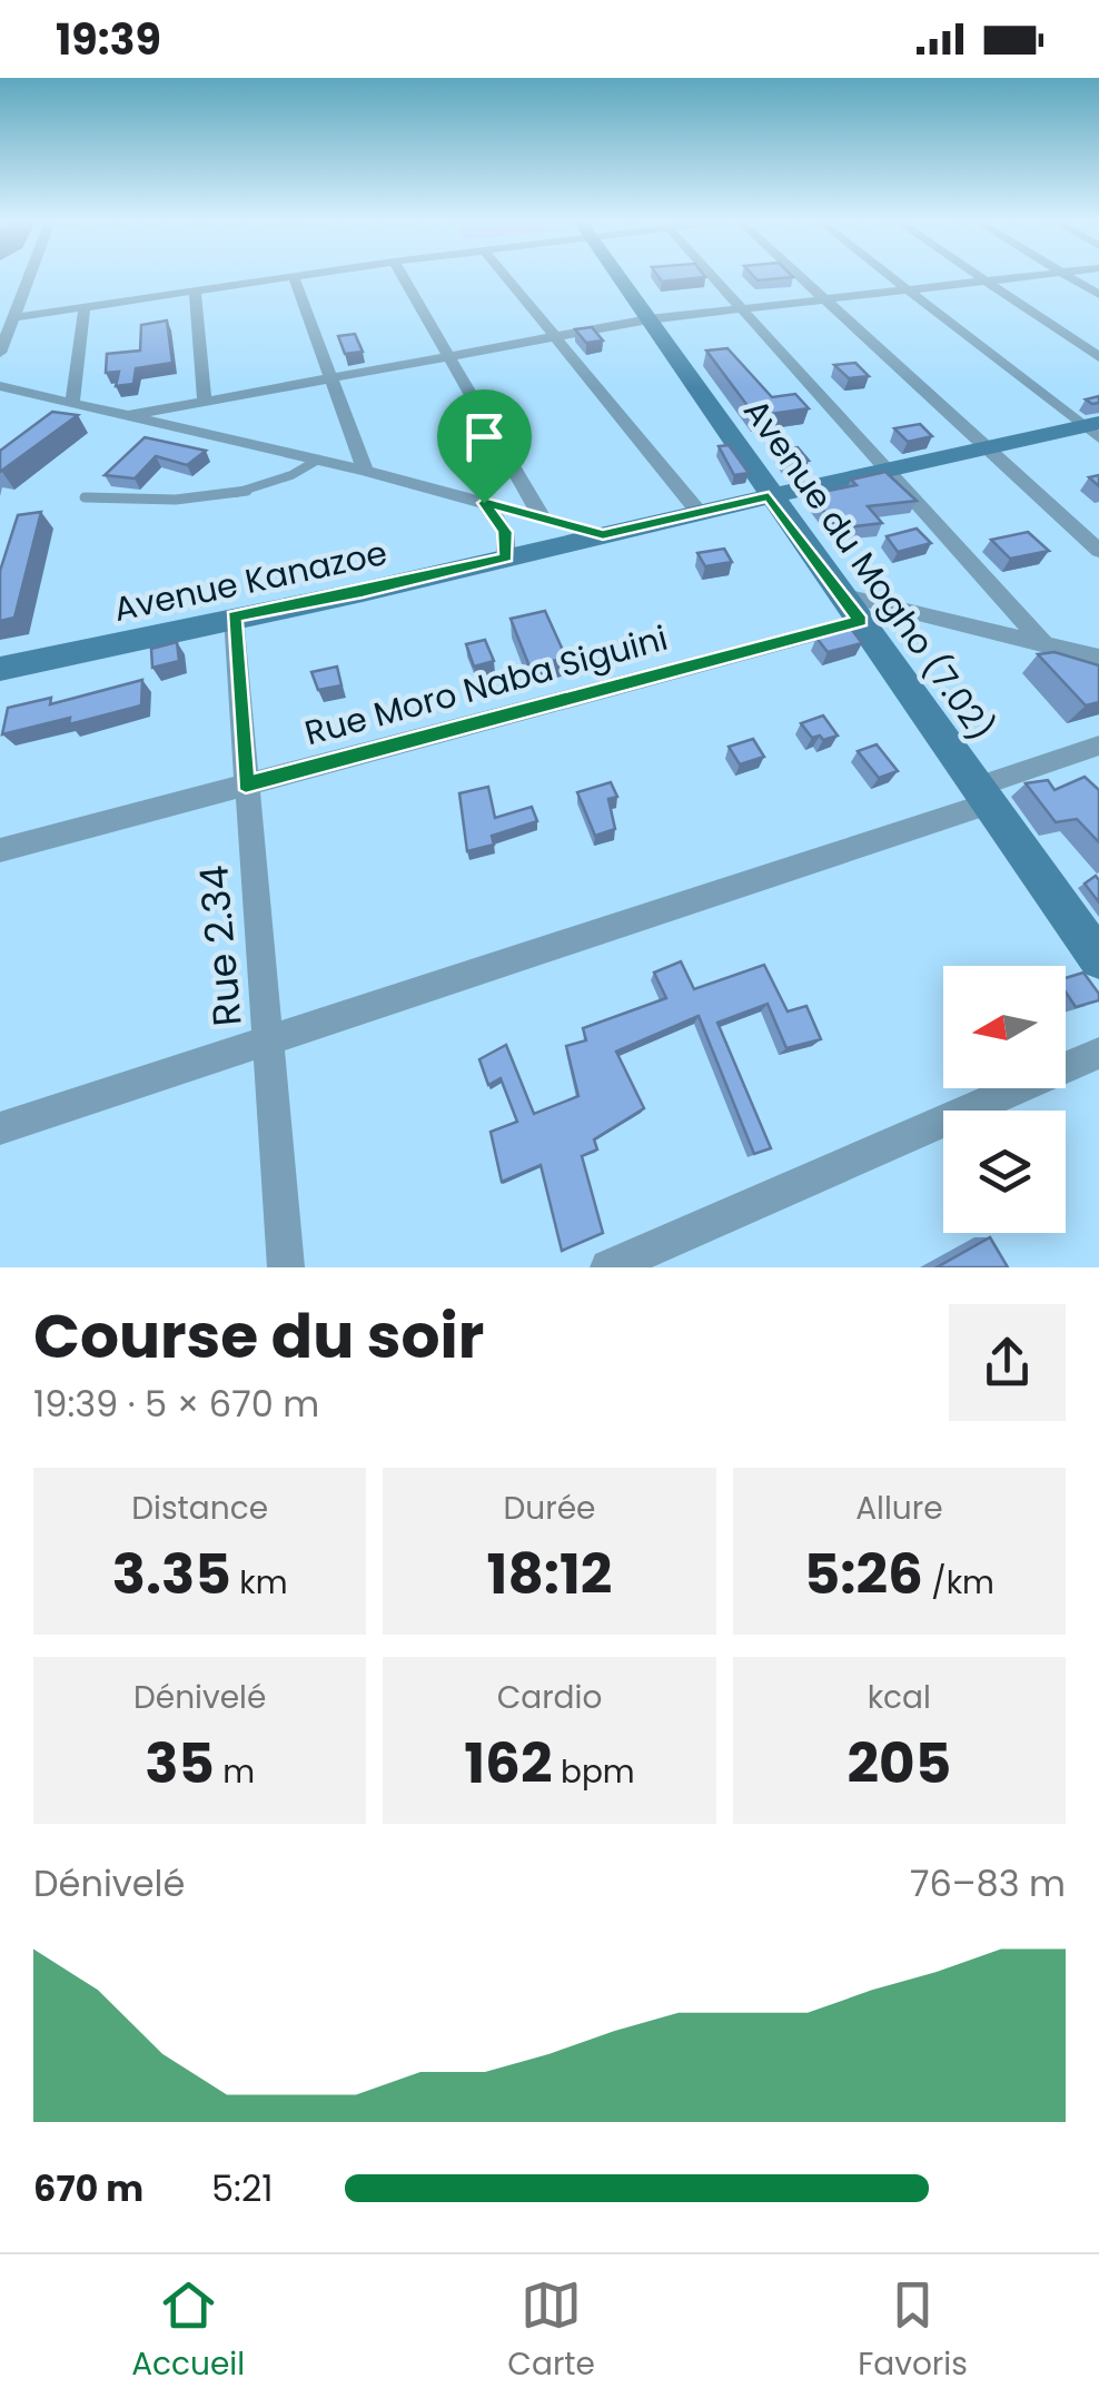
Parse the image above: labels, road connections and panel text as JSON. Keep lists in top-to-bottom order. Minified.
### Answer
{"streets":{"main road":["Avenue du Mogho (7.02)","Avenue Kanazoe"],"street":["Rue Moro Naba Siguini","Rue 2.34"]},"crossings":[["Avenue du Mogho (7.02)","Avenue Kanazoe"],["Avenue du Mogho (7.02)","Rue Moro Naba Siguini"],["Avenue Kanazoe","Rue 2.34"],["Rue Moro Naba Siguini","Rue 2.34"]],"north":"left","page":{"status":"19:39","heading":["Course du soir","19:39 · 5 × 670 m"],"stats":[["Distance","3.35 km"],["Durée","18:12"],["Allure","5:26 /km"],["Dénivelé","35 m"],["Cardio","162 bpm"],["kcal","205"]],"chart":["Dénivelé","76–83 m"],"list":[{"name":"670 m","note":"5:21"}],"tabs":["Accueil","Carte","Favoris"]}}
